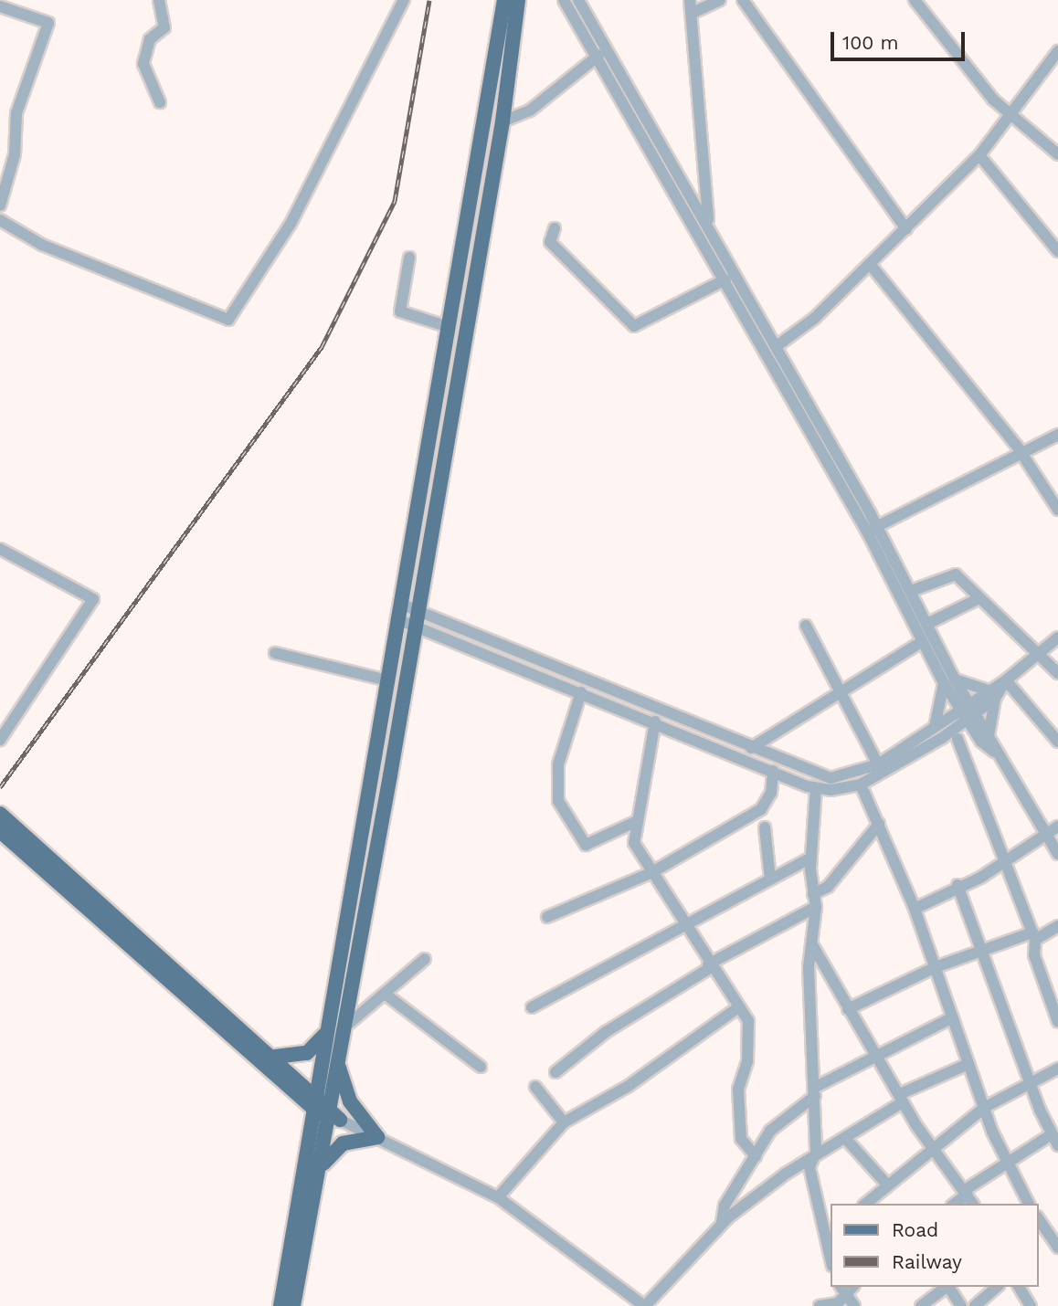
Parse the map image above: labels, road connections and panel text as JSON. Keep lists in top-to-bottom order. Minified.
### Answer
{"legend":["Road","Railway"],"scale_bar":"100 m"}
